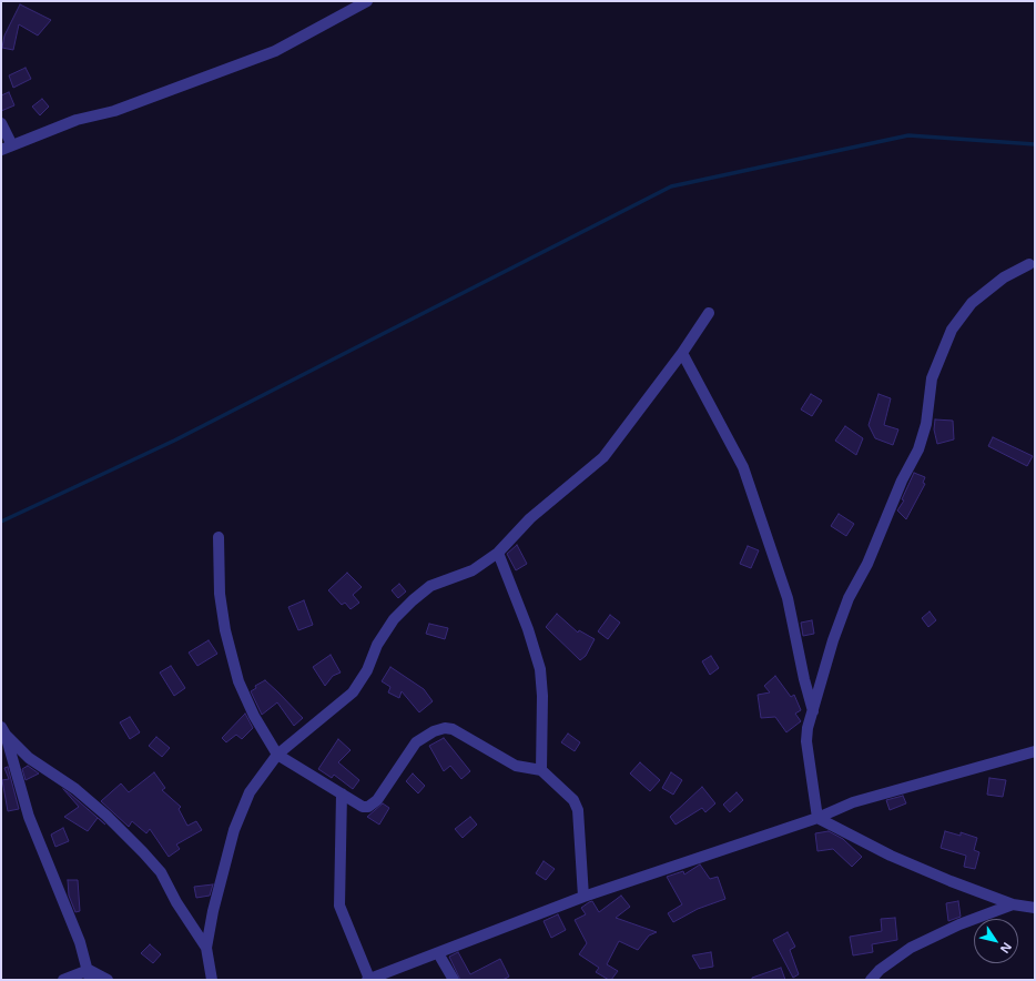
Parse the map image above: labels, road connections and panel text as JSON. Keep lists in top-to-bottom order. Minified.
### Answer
{"north":"bottom right"}
